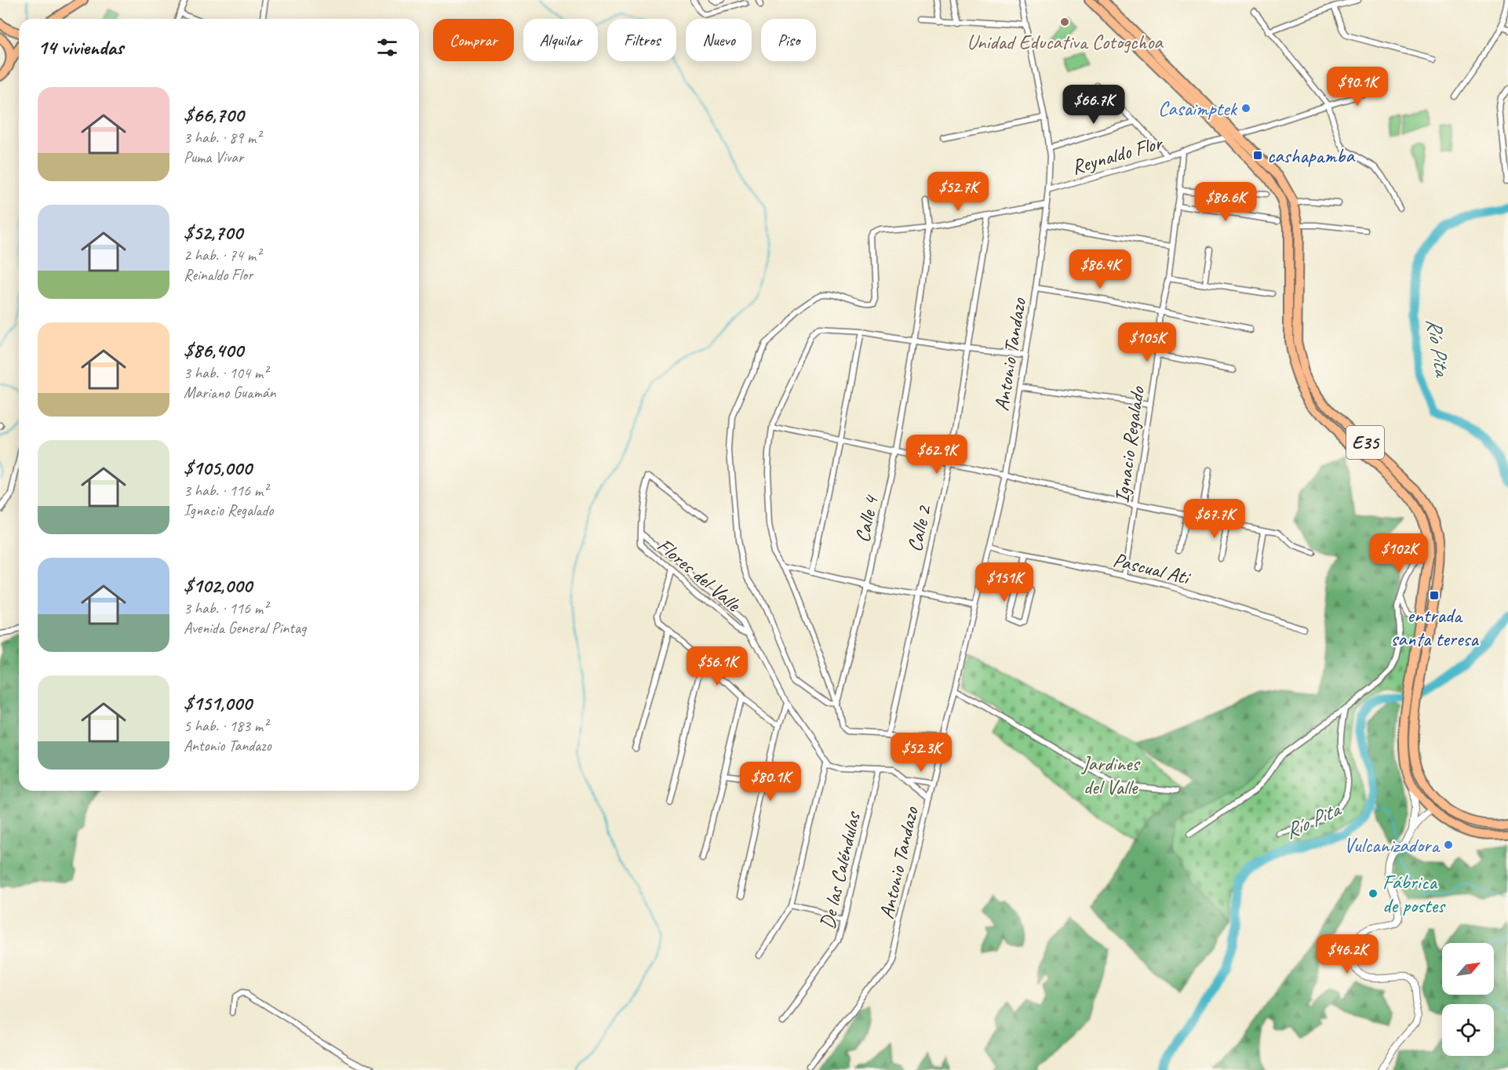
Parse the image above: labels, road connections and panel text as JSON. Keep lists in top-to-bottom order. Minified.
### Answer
{"streets":{"highway":["E35"],"street":["Reynaldo Flor","Antonio Tandazo","Ignacio Regalado","Calle 4","Calle 2","Pascual Ati","Flores del Valle","De las Caléndulas"]},"crossings":[["Reynaldo Flor","Antonio Tandazo"],["Reynaldo Flor","E35"],["Reynaldo Flor","Ignacio Regalado"],["Antonio Tandazo","Pascual Ati"],["Ignacio Regalado","Pascual Ati"]],"water":["Río Pita"],"parks":["Jardines del Valle"],"places":{"other":["Unidad Educativa Cotogchoa","Casaimptek","Vulcanizadora","Fábrica de postes"],"transit":["cashapamba","entrada santa teresa"]},"north":"top right","page":{"chip":["Comprar","Alquilar","Filtros","Nuevo","Piso"],"heading":"14 viviendas","price":["$90.1K","$66.7K","$52.7K","$86.6K","$86.4K","$105K","$62.9K","$67.7K","$102K","$151K","$56.1K","$52.3K","$80.1K","$46.2K"],"list":[{"name":"$66,700","note":"3 hab. · 89 m² · Puma Vivar"},{"name":"$52,700","note":"2 hab. · 74 m² · Reinaldo Flor"},{"name":"$86,400","note":"3 hab. · 104 m² · Mariano Guamán"},{"name":"$105,000","note":"3 hab. · 116 m² · Ignacio Regalado"},{"name":"$102,000","note":"3 hab. · 116 m² · Avenida General Pintag"},{"name":"$151,000","note":"5 hab. · 183 m² · Antonio Tandazo"}]}}
